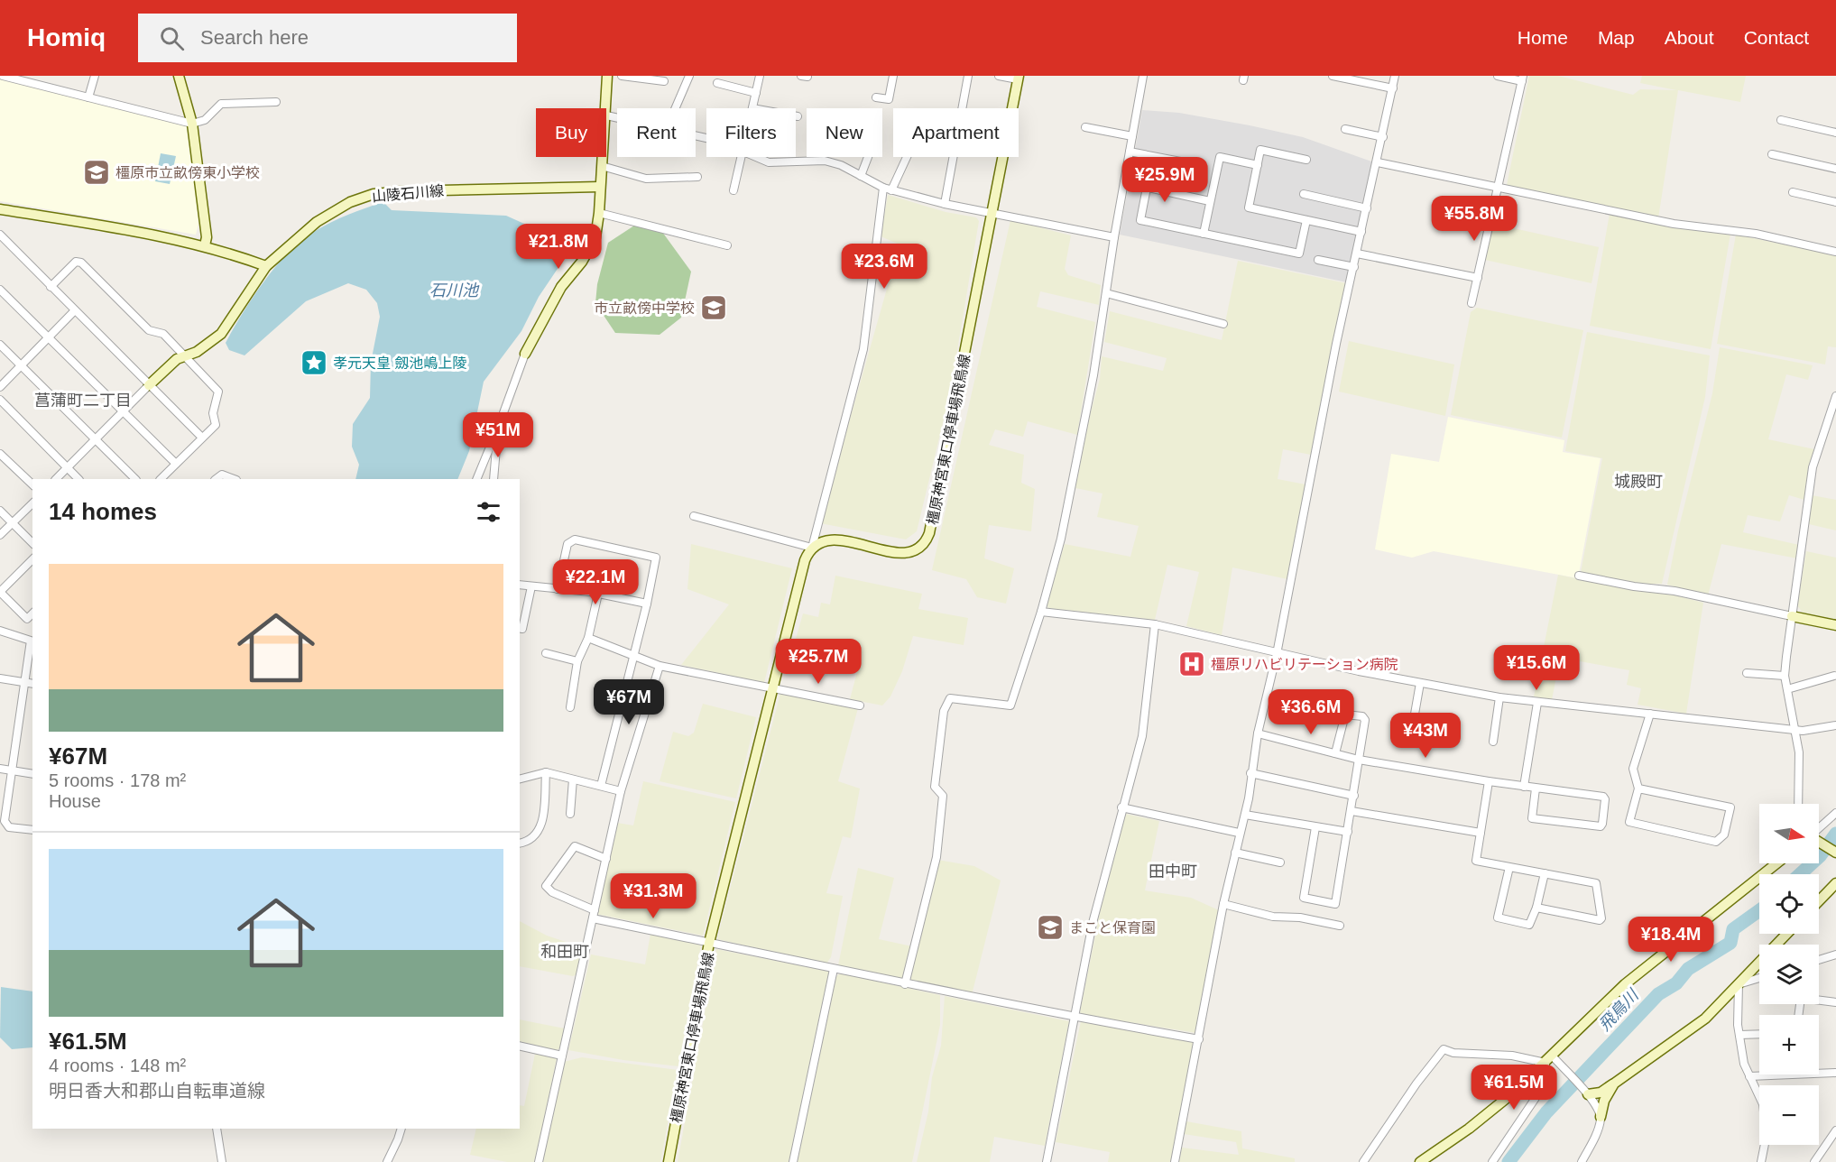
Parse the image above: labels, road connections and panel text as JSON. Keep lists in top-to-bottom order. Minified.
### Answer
{"streets":{"main road":["山陵石川線","橿原神宮東口停車場飛鳥線"]},"districts":["菖蒲町二丁目","城殿町","田中町","和田町"],"water":["石川池","飛鳥川"],"places":{"school or university":["橿原市立畝傍東小学校","市立畝傍中学校","まこと保育園"],"place":["孝元天皇 劔池嶋上陵"],"hospital":["橿原リハビリテーション病院"]},"north":"right","page":{"header":"Homiq","search":"Search here","nav":["Home","Map","About","Contact"],"chip":["Buy","Rent","Filters","New","Apartment"],"price":["¥25.9M","¥55.8M","¥21.8M","¥23.6M","¥51M","¥22.1M","¥25.7M","¥15.6M","¥67M","¥36.6M","¥43M","¥31.3M","¥18.4M","¥61.5M"],"heading":"14 homes","list":[{"name":"¥67M","note":"5 rooms · 178 m² · House"},{"name":"¥61.5M","note":"4 rooms · 148 m² · 明日香大和郡山自転車道線"}],"map_buttons":["+","−"]}}
